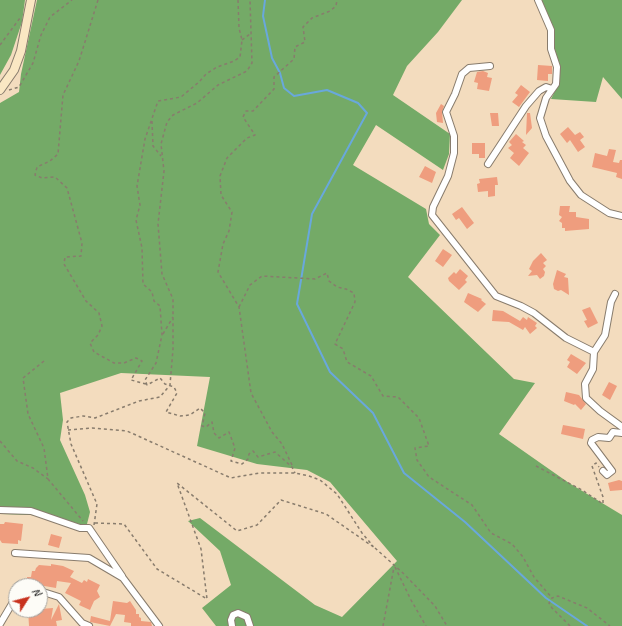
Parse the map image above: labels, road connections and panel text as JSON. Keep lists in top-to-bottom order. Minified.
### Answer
{"north":"top right"}
